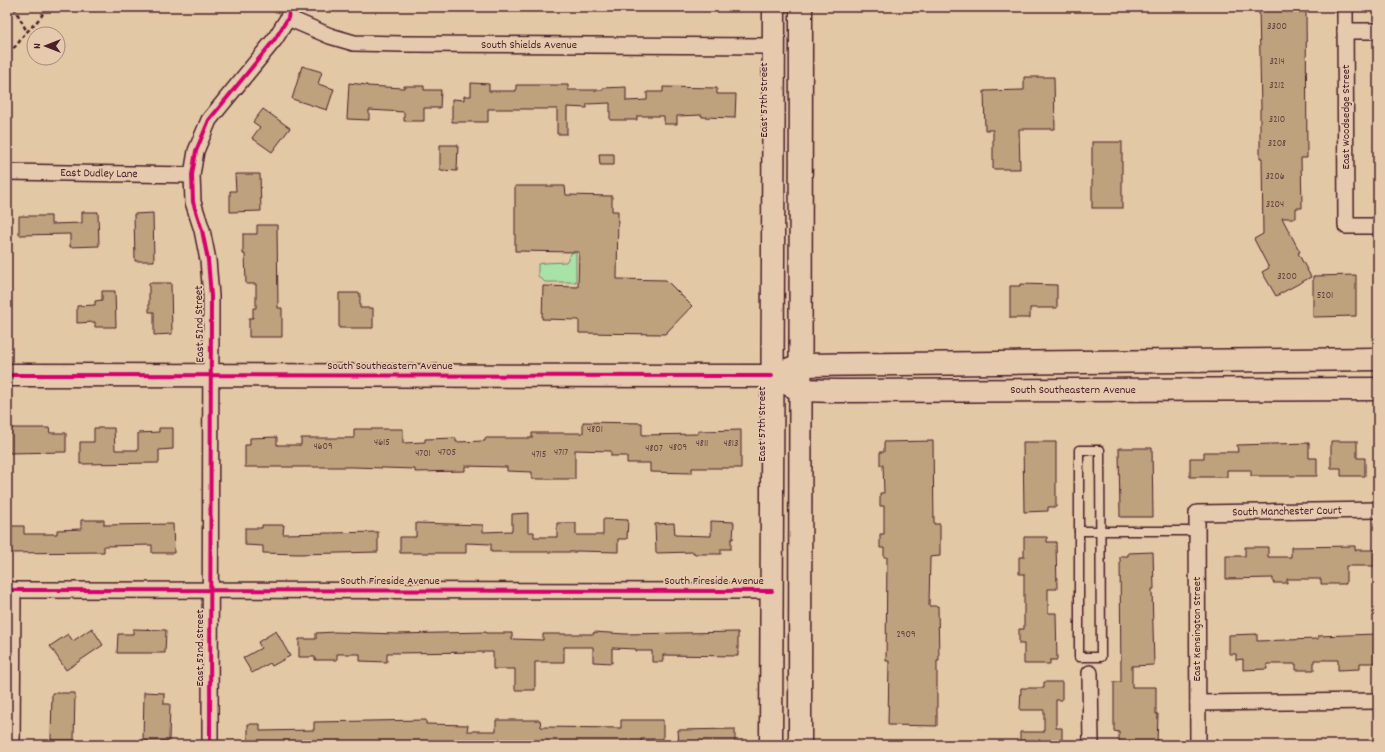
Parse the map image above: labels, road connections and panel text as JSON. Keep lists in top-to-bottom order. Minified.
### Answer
{"streets":{"main road":["East 57th Street","South Southeastern Avenue"],"street":["South Shields Avenue","East Woodsedge Street","East Dudley Lane","East 52nd Street","South Manchester Court","South Fireside Avenue","East Kensington Street"]},"crossings":[["South Shields Avenue","East 57th Street"],["South Shields Avenue","East 52nd Street"],["East 57th Street","South Southeastern Avenue"],["East 57th Street","South Fireside Avenue"],["East Dudley Lane","East 52nd Street"],["East 52nd Street","South Southeastern Avenue"],["East 52nd Street","South Fireside Avenue"],["South Manchester Court","East Kensington Street"]],"house_numbers":["3300","3214","3212","3210","3208","3206","3204","3200","5201","4801","4615","4811","4813","4609","4809","4807","4705","4717","4701","4715","2909"],"north":"left"}
